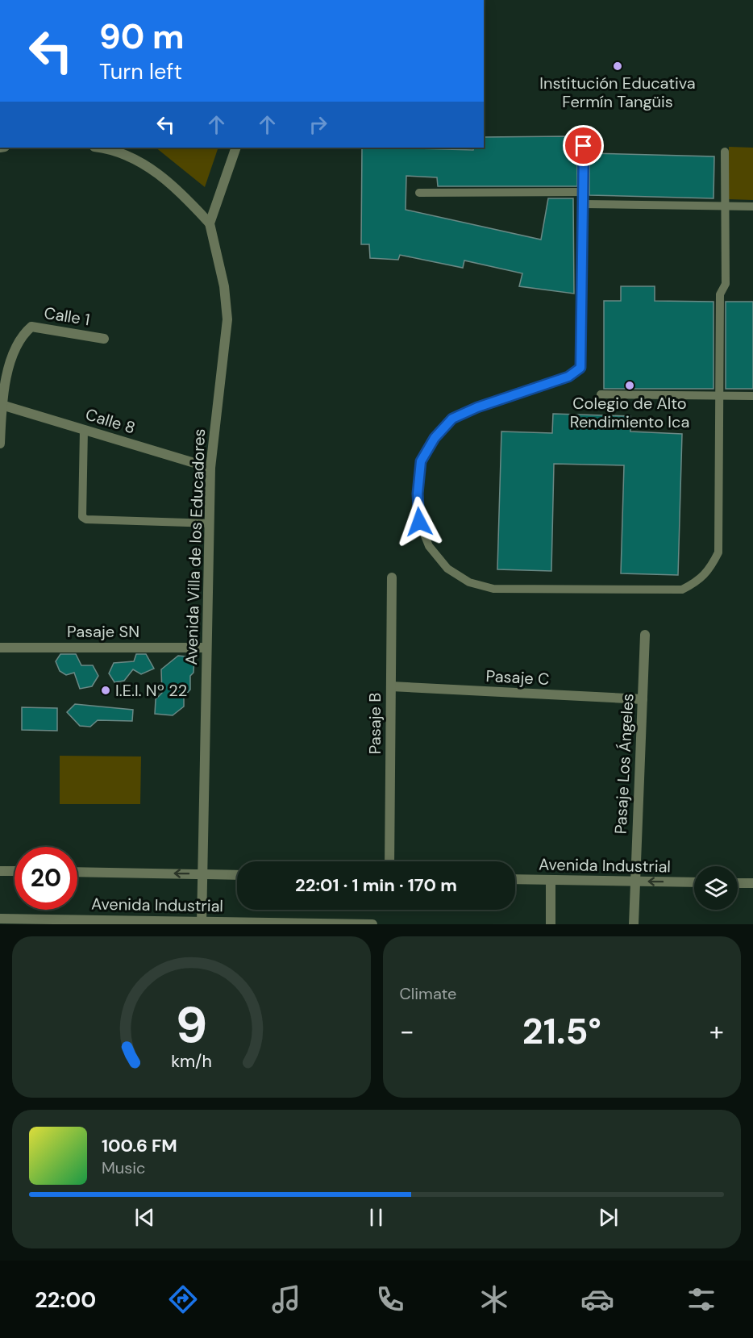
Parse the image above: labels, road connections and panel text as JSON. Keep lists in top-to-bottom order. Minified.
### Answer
{"streets":{"street":["Calle 1","Calle 8","Avenida Villa de los Educadores","Pasaje SN","Pasaje C","Pasaje B","Pasaje Los Ángeles","Avenida Industrial"]},"crossings":[["Calle 1","Calle 8"],["Calle 8","Avenida Villa de los Educadores"],["Avenida Villa de los Educadores","Pasaje SN"],["Avenida Villa de los Educadores","Avenida Industrial"],["Pasaje C","Pasaje B"],["Pasaje C","Pasaje Los Ángeles"],["Pasaje Los Ángeles","Avenida Industrial"]],"places":["Institución Educativa Fermín Tangüis","Colegio de Alto Rendimiento Ica","I.E.I. Nº 22"],"page":{"turn":["90 m","Turn left"],"limit":"20","trip":"22:01 · 1 min · 170 m","tile":"Climate","heat":["−","21.5°","+"],"song":["100.6 FM","Music"],"tabs":"22:00","gauge":["9","km/h"]}}
